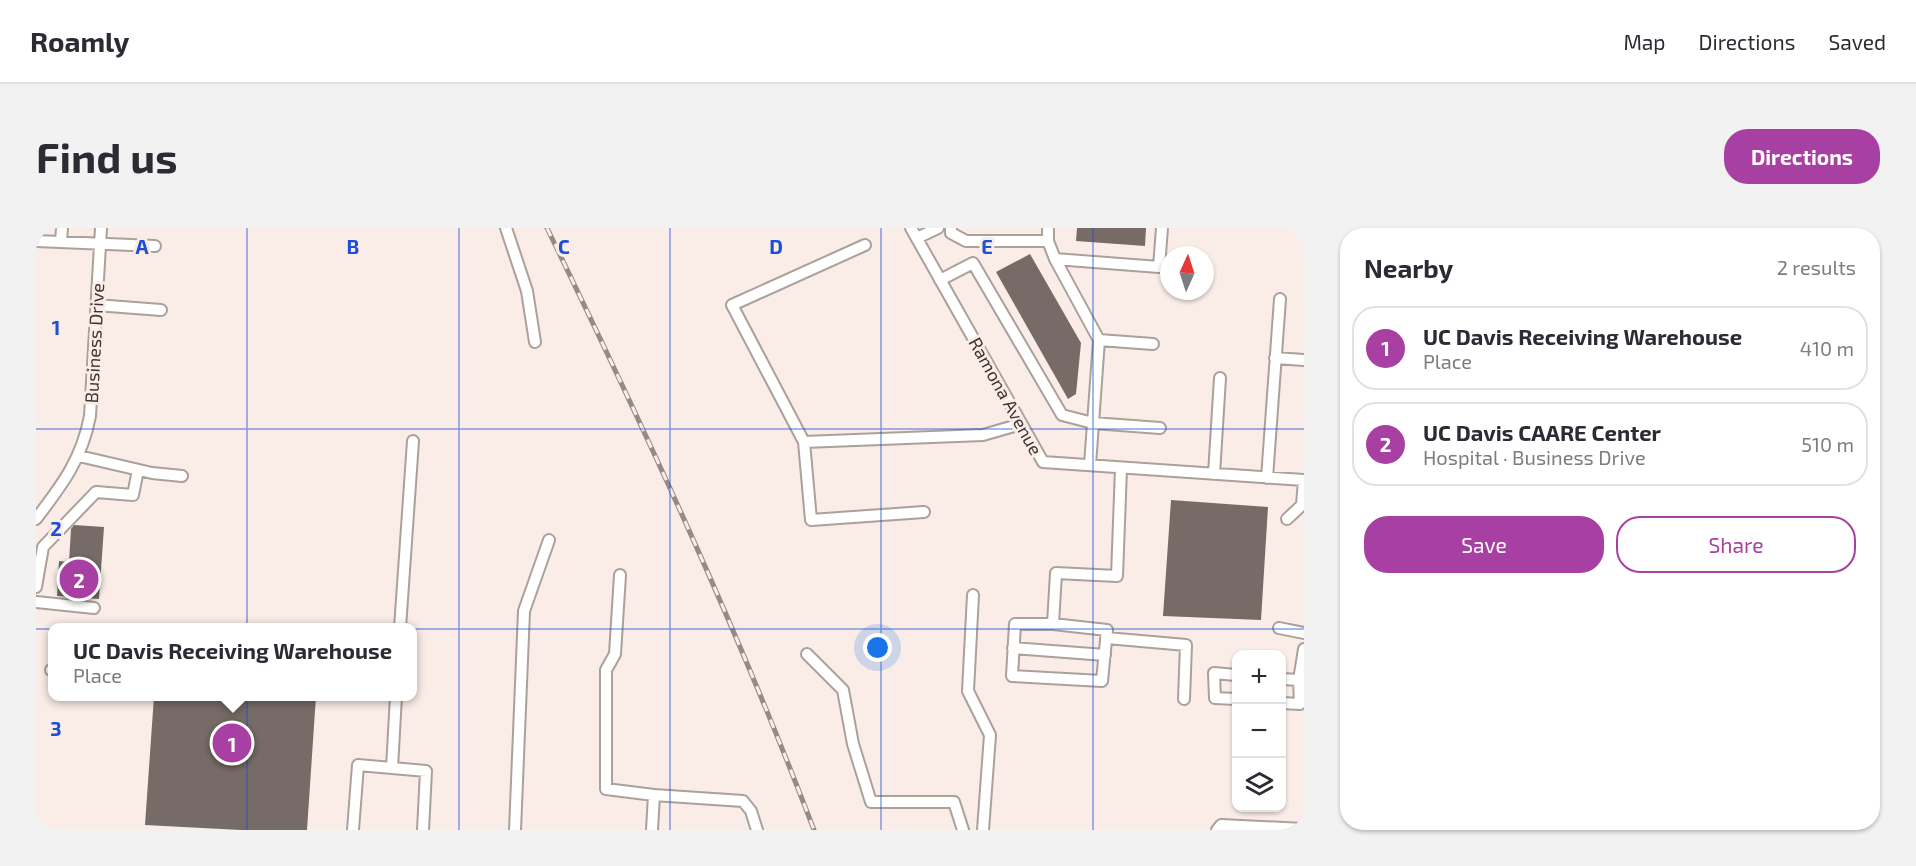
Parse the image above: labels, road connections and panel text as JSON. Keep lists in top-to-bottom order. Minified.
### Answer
{"streets":{"street":["Business Drive","Ramona Avenue"]},"north":"top","page":{"header":"Roamly","nav":["Map","Directions","Saved"],"buttons":["Directions",["Save","Share"]],"title":"Find us","heading":["Nearby","2 results"],"list":[{"mark":"1","name":"UC Davis Receiving Warehouse","note":"Place","value":"410 m"},{"mark":"2","name":"UC Davis CAARE Center","note":"Hospital · Business Drive","value":"510 m"}],"pins":["2","1"],"popup":["UC Davis Receiving Warehouse","Place"],"map_buttons":["+","−"]},"grid":{"columns":["A","B","C","D","E"],"rows":["1","2","3"]}}
